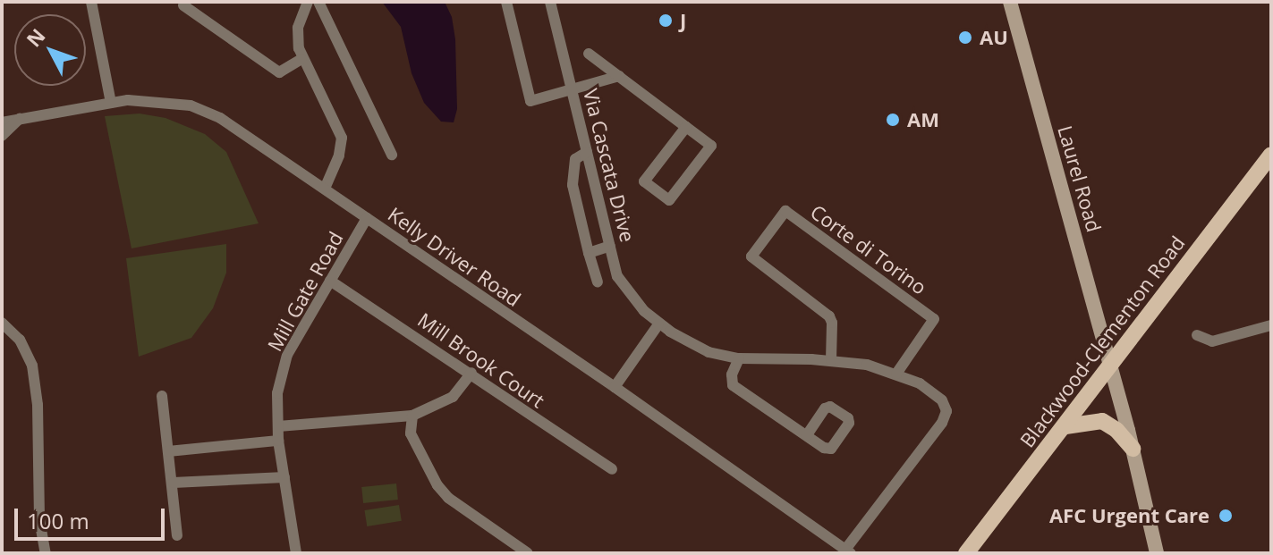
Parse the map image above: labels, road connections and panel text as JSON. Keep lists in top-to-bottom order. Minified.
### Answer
{"streets":{"main road":["Laurel Road","Blackwood-Clementon Road"],"street":["Via Cascata Drive","Corte di Torino","Kelly Driver Road","Mill Gate Road","Mill Brook Court"]},"crossings":[["Via Cascata Drive","Corte di Torino"],["Via Cascata Drive","Kelly Driver Road"],["Laurel Road","Blackwood-Clementon Road"],["Kelly Driver Road","Mill Gate Road"],["Mill Gate Road","Mill Brook Court"]],"places":["J","AU","AM","AFC Urgent Care"],"scale_bar":"100 m","north":"top left"}
